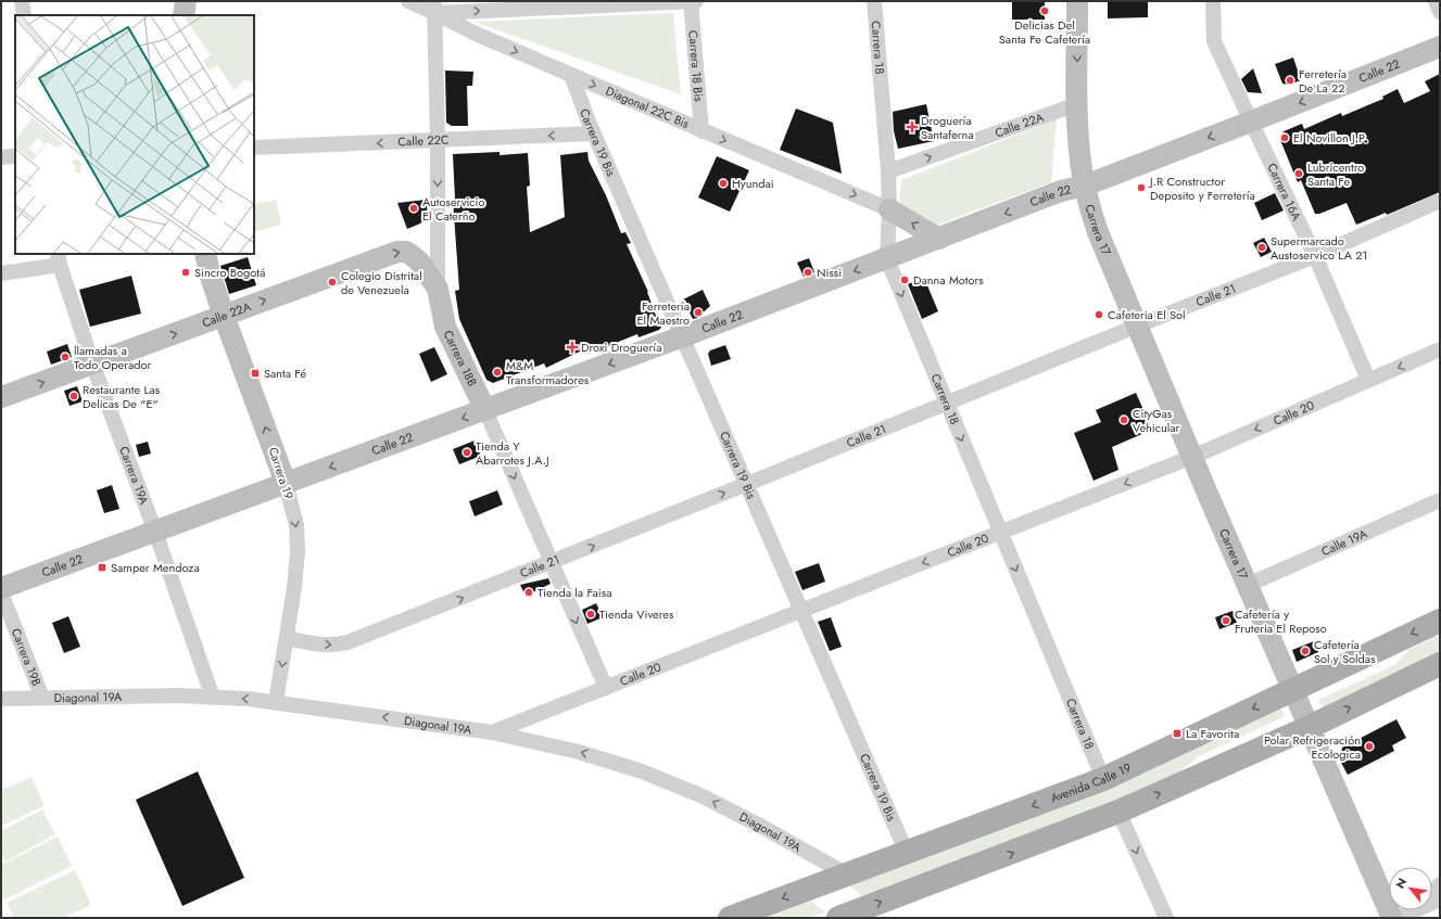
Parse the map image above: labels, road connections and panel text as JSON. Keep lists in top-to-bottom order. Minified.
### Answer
{"streets":{"main road":["Avenida Calle 19"],"street":["Carrera 18","Carrera 18 Bis","Calle 22","Diagonal 22C Bis","Calle 22A","Calle 22C","Carrera 19 Bis","Carrera 16A","Carrera 17","Calle 21","Carrera 18B","Calle 20","Carrera 19","Carrera 19A","Calle 19A","Carrera 19B","Diagonal 19A"]},"crossings":[["Carrera 18","Calle 22"],["Carrera 18","Diagonal 22C Bis"],["Carrera 18","Calle 22A"],["Carrera 18","Calle 21"],["Carrera 18","Calle 20"],["Carrera 18","Avenida Calle 19"],["Carrera 18 Bis","Diagonal 22C Bis"],["Calle 22","Carrera 19 Bis"],["Calle 22","Carrera 16A"],["Calle 22","Carrera 17"],["Calle 22","Carrera 18B"],["Calle 22","Carrera 19"],["Calle 22","Carrera 19A"],["Diagonal 22C Bis","Carrera 19 Bis"],["Diagonal 22C Bis","Carrera 18B"],["Calle 22A","Carrera 17"],["Calle 22A","Carrera 18B"],["Calle 22A","Carrera 19"],["Calle 22A","Carrera 19A"],["Calle 22C","Carrera 19 Bis"],["Calle 22C","Carrera 18B"],["Carrera 19 Bis","Calle 21"],["Carrera 19 Bis","Calle 20"],["Carrera 19 Bis","Avenida Calle 19"],["Carrera 16A","Calle 21"],["Carrera 16A","Calle 20"],["Carrera 17","Calle 21"],["Carrera 17","Calle 20"],["Carrera 17","Calle 19A"],["Carrera 17","Avenida Calle 19"],["Calle 21","Carrera 18B"],["Calle 21","Carrera 19"],["Carrera 18B","Calle 20"],["Calle 20","Diagonal 19A"],["Carrera 19","Diagonal 19A"],["Carrera 19A","Diagonal 19A"],["Carrera 19B","Diagonal 19A"],["Diagonal 19A","Avenida Calle 19"]],"one_way":["Carrera 18","Calle 22","Calle 22A","Calle 21","Carrera 18B","Calle 20","Diagonal 19A"],"places":{"other":["Delicias Del Santa Fe Cafetería","Ferretería De La 22","El Novillon J.P.","Lubricentro Santa Fe","Hyundai","J.R Constructor Deposito y Ferretería","Autoservicio El Caterño","Supermarcado Austoservico LA 21","Sincro Bogotá","Nissi","Danna Motors","Colegio Distrital de Venezuela","Ferretería El Maestro","Cafeteria El Sol","llamadas a Todo Operador","M&M Transformadores","Restaurante Las Delicas De \"E\"","CityGas Vehicular","Tienda Y Abarrotes J.A.J","Tienda la Faisa","Tienda Viveres","Cafetería y Fruteria El Reposo","Cafetería Sol y Soldas","Polar Refrigeración Ecologica"],"health":["Droguería Santaferna","Droxi Droguería"],"transit":["Santa Fé","Samper Mendoza","La Favorita"]},"north":"top left"}
